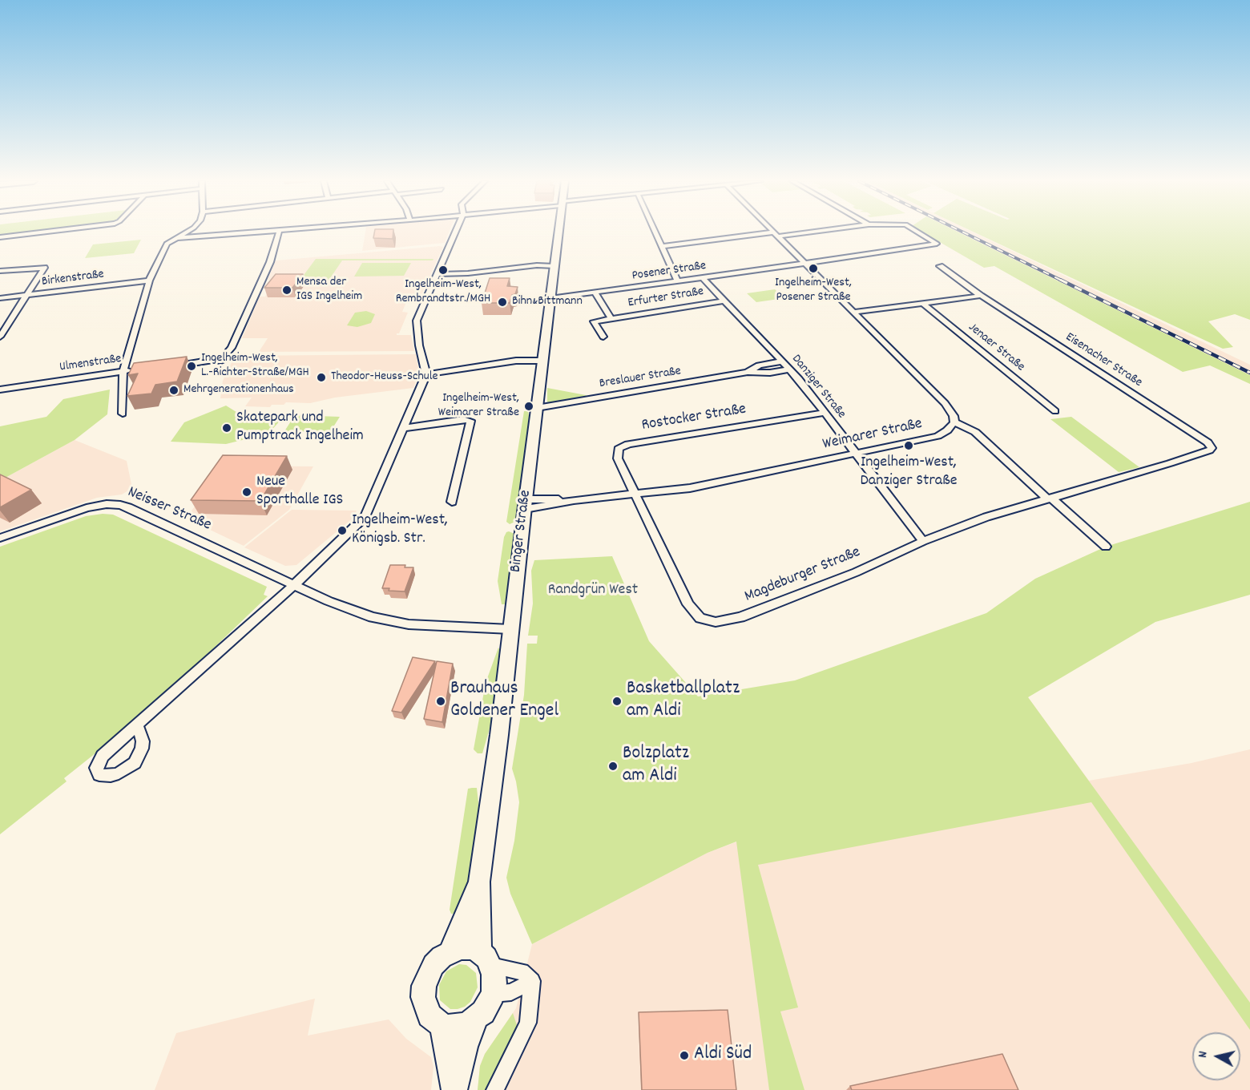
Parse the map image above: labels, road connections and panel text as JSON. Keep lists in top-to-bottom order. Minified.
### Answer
{"streets":{"main road":["Binger Straße"],"street":["Posener Straße","Birkenstraße","Erfurter Straße","Jenaer Straße","Eisenacher Straße","Ulmenstraße","Breslauer Straße","Danziger Straße","Rostocker Straße","Weimarer Straße","Neisser Straße","Magdeburger Straße"]},"crossings":[["Posener Straße","Erfurter Straße"],["Posener Straße","Danziger Straße"],["Posener Straße","Binger Straße"],["Erfurter Straße","Danziger Straße"],["Eisenacher Straße","Magdeburger Straße"],["Breslauer Straße","Danziger Straße"],["Breslauer Straße","Binger Straße"],["Danziger Straße","Rostocker Straße"],["Danziger Straße","Weimarer Straße"],["Danziger Straße","Magdeburger Straße"],["Rostocker Straße","Weimarer Straße"],["Rostocker Straße","Magdeburger Straße"],["Weimarer Straße","Binger Straße"],["Weimarer Straße","Magdeburger Straße"],["Neisser Straße","Binger Straße"]],"parks":["Randgrün West"],"places":["Ingelheim-West, Posener Straße","Ingelheim-West, Rembrandtstr./MGH","Mensa der IGS Ingelheim","Bihn&Bittmann","Ingelheim-West, L.-Richter-Straße/MGH","Theodor-Heuss-Schule","Mehrgenerationenhaus","Ingelheim-West, Weimarer Straße","Skatepark und Pumptrack Ingelheim","Ingelheim-West, Danziger Straße","Neue Sporthalle IGS","Ingelheim-West, Königsb. Str.","Brauhaus Goldener Engel","Basketballplatz am Aldi","Bolzplatz am Aldi","Aldi Süd"],"north":"left"}
